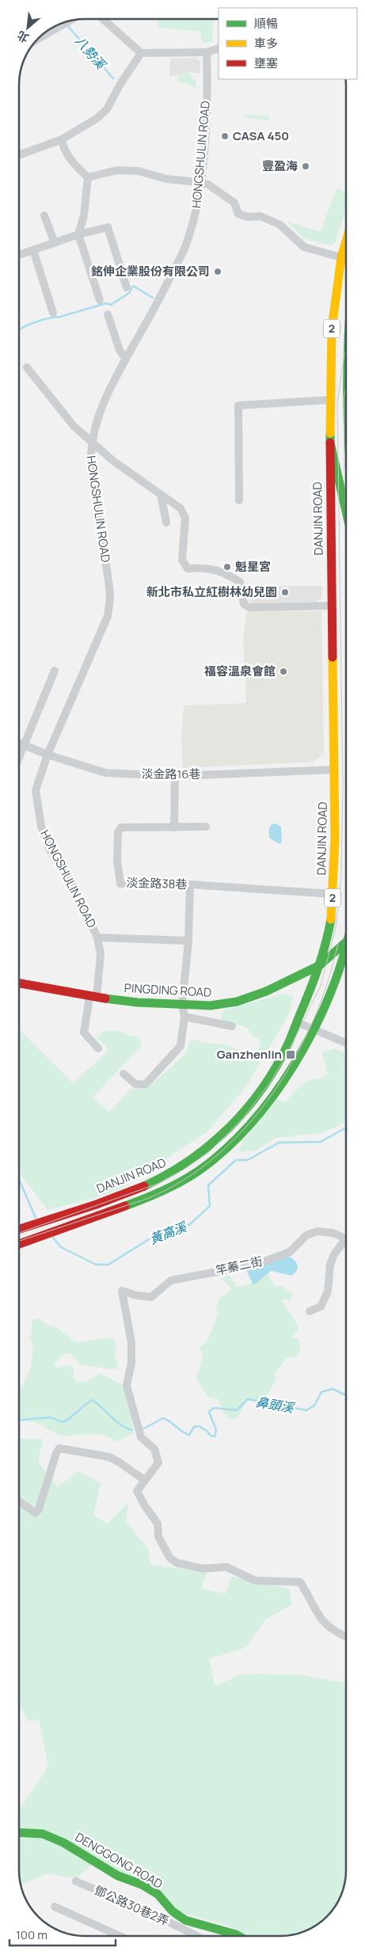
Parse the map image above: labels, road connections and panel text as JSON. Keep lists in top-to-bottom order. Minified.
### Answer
{"streets":{"main road":["2","DANJIN ROAD","PINGDING ROAD","DENGGONG ROAD"],"street":["HONGSHULIN ROAD","淡金路16巷","淡金路38巷","竿蓁二街","鄧公路30巷2弄"]},"crossings":[["HONGSHULIN ROAD","淡金路16巷"],["HONGSHULIN ROAD","PINGDING ROAD"],["2","DANJIN ROAD"],["DANJIN ROAD","淡金路16巷"],["DANJIN ROAD","淡金路38巷"],["DANJIN ROAD","PINGDING ROAD"]],"water":["八勢溪","黃高溪","鼻頭溪"],"places":{"other":["CASA 450","豐盈海","銘伸企業股份有限公司","魁星宮","新北市私立紅樹林幼兒園","福容溫泉會館"],"transit":["Ganzhenlin"]},"legend":["順暢","車多","壅塞"],"scale_bar":"100 m","north":"bottom left"}
